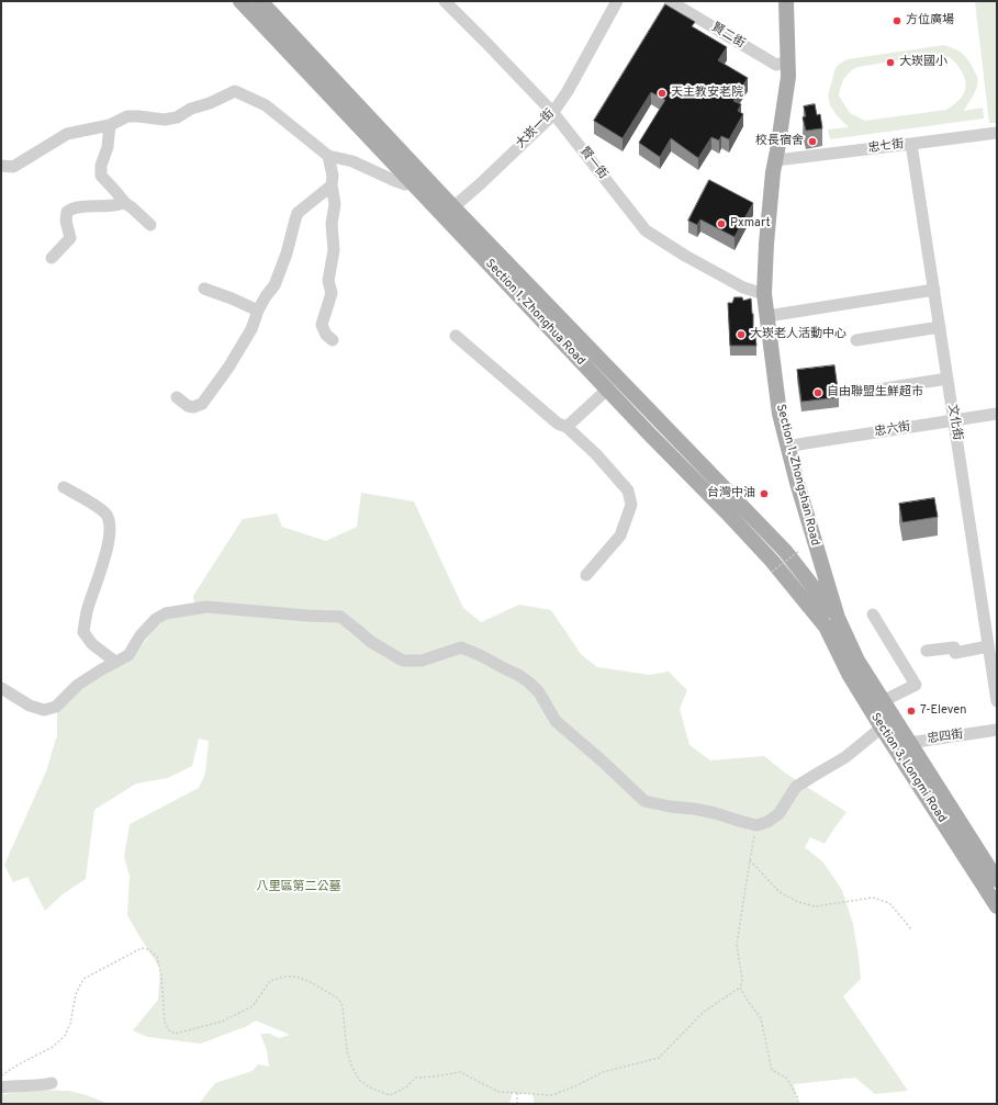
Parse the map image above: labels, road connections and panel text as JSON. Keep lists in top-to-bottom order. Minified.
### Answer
{"streets":{"main road":["Section 1, Zhonghua Road","Section 1, Zhongshan Road","Section 3, Longmi Road"],"street":["賢二街","大崁一街","忠七街","賢一街","文化街","忠六街","忠四街"]},"crossings":[["賢二街","Section 1, Zhongshan Road"],["大崁一街","賢一街"],["大崁一街","Section 1, Zhonghua Road"],["忠七街","文化街"],["忠七街","Section 1, Zhongshan Road"],["賢一街","Section 1, Zhongshan Road"],["Section 1, Zhonghua Road","Section 1, Zhongshan Road"],["Section 1, Zhonghua Road","Section 3, Longmi Road"],["文化街","忠六街"],["忠六街","Section 1, Zhongshan Road"],["Section 1, Zhongshan Road","Section 3, Longmi Road"],["忠四街","Section 3, Longmi Road"]],"parks":["八里區第二公墓"],"places":["方位廣場","大崁國小","天主教安老院","校長宿舍","Pxmart","大崁老人活動中心","自由聯盟生鮮超市","台灣中油","7-Eleven"]}
